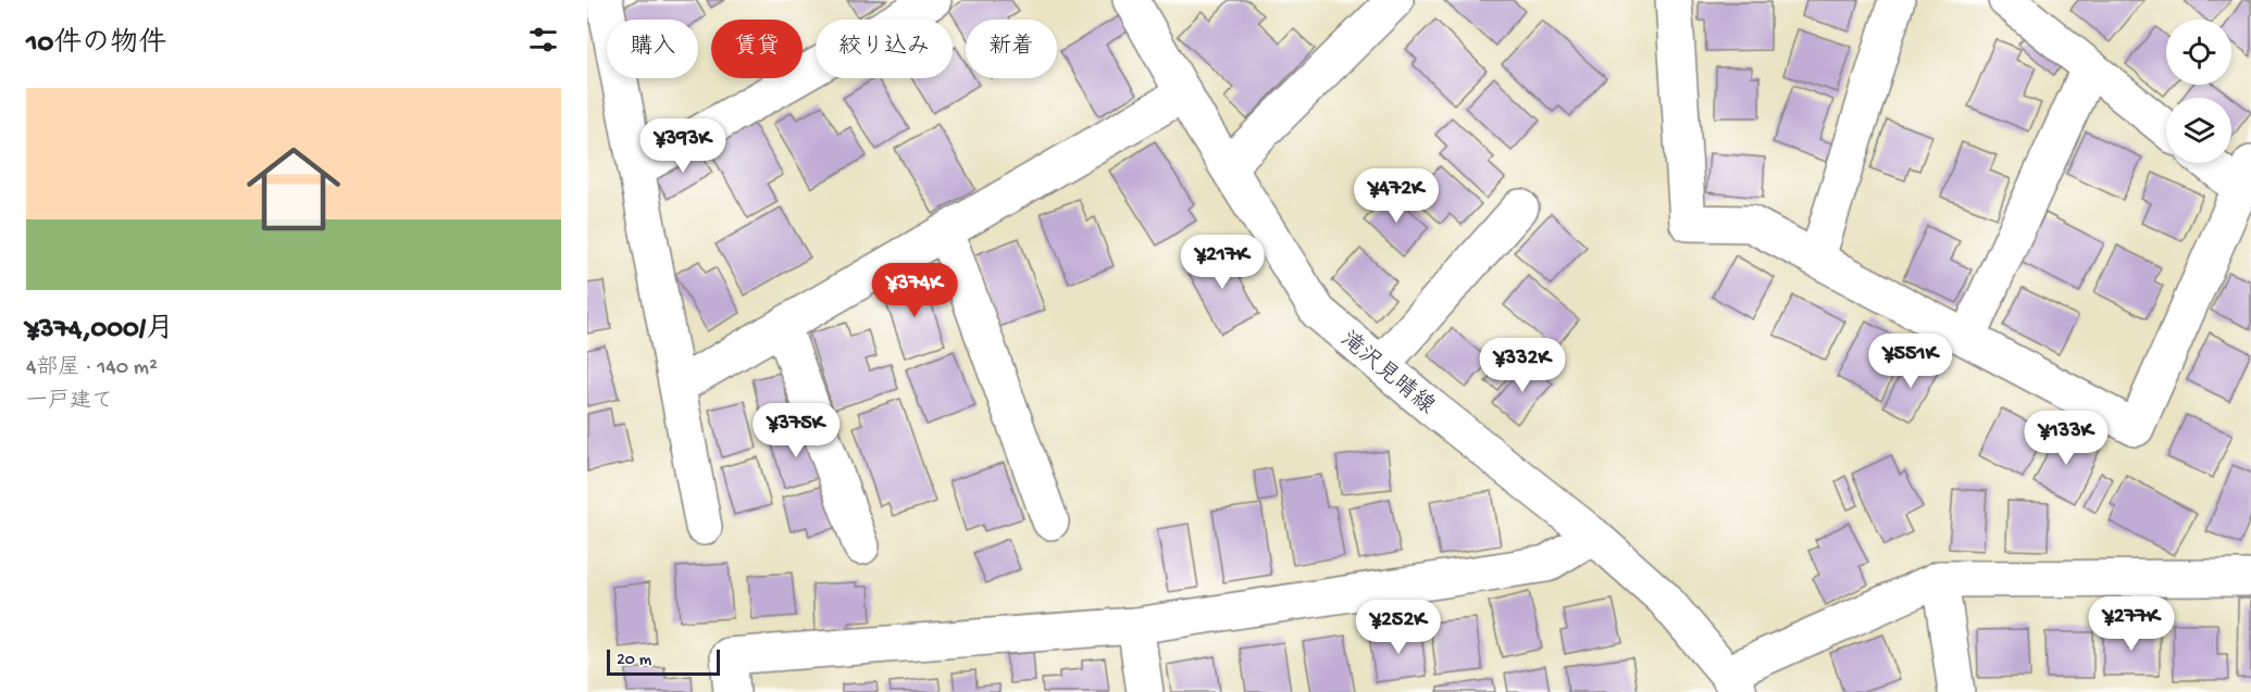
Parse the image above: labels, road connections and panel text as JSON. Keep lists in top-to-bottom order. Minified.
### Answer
{"streets":{"street":["滝沢見晴線"]},"scale_bar":"20 m","page":{"heading":"10件の物件","chip":["購入","賃貸","絞り込み","新着"],"list":[{"name":"¥374,000/月","note":"4部屋 · 140 m² · 一戸建て"}],"price":["¥393K","¥472K","¥217K","¥374K","¥551K","¥332K","¥375K","¥133K","¥277K","¥252K"],"scale":"20 m"}}
